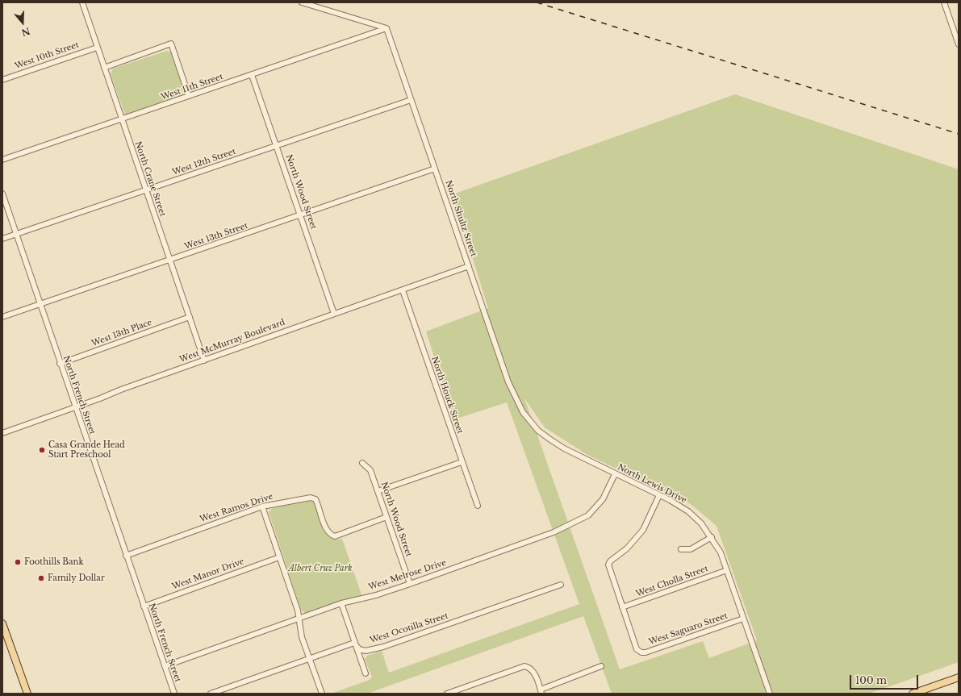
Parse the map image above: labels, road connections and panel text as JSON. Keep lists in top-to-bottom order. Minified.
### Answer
{"streets":{"street":["West 10th Street","West 11th Street","West 12th Street","North Crane Street","North Wood Street","North Shultz Street","West 13th Street","West 13th Place","West McMurray Boulevard","North French Street","North Houck Street","North Lewis Drive","West Ramos Drive","West Manor Drive","West Melrose Drive","West Cholla Street","West Ocotilla Street","West Saguaro Street"]},"crossings":[["West 10th Street","North Crane Street"],["West 11th Street","North Crane Street"],["West 11th Street","North Wood Street"],["West 11th Street","North Shultz Street"],["West 12th Street","North Crane Street"],["West 12th Street","North Wood Street"],["West 12th Street","North Shultz Street"],["West 12th Street","North French Street"],["North Crane Street","West 13th Street"],["North Crane Street","West 13th Place"],["North Crane Street","West McMurray Boulevard"],["North Wood Street","West 13th Street"],["North Wood Street","West McMurray Boulevard"],["North Wood Street","West Ramos Drive"],["North Wood Street","West Melrose Drive"],["North Shultz Street","West 13th Street"],["North Shultz Street","West McMurray Boulevard"],["North Shultz Street","North Lewis Drive"],["West 13th Street","North French Street"],["West 13th Place","North French Street"],["West McMurray Boulevard","North French Street"],["West McMurray Boulevard","North Houck Street"],["North French Street","West Ramos Drive"],["North French Street","West Manor Drive"],["North French Street","West Melrose Drive"],["North Lewis Drive","West Melrose Drive"],["North Lewis Drive","West Cholla Street"],["North Lewis Drive","West Saguaro Street"],["West Cholla Street","West Saguaro Street"]],"parks":["Albert Cruz Park"],"places":["Casa Grande Head Start Preschool","Foothills Bank","Family Dollar"],"scale_bar":"100 m","north":"bottom"}
